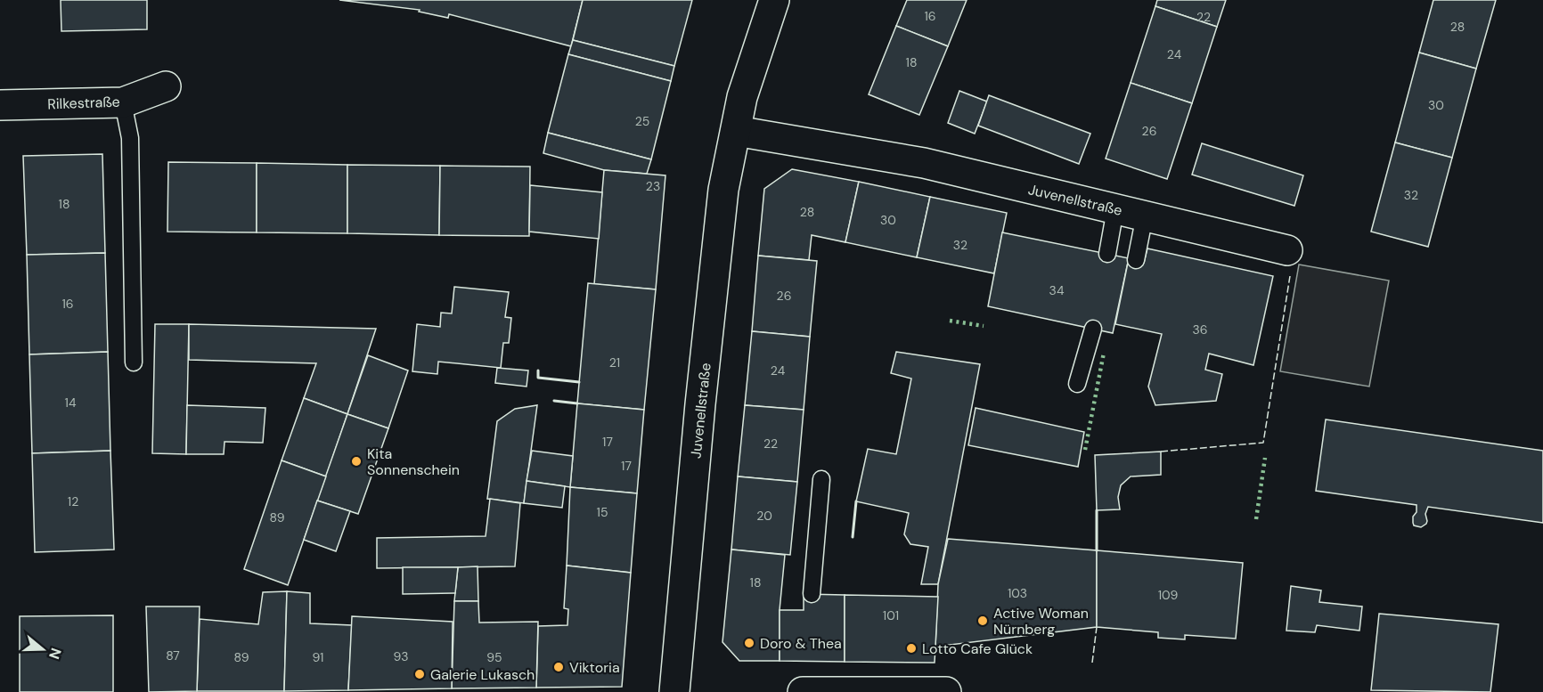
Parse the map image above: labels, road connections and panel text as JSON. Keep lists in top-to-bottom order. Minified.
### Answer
{"streets":{"street":["Rilkestraße","Juvenellstraße"]},"places":["Kita Sonnenschein","Active Woman Nürnberg","Doro & Thea","Lotto Cafe Glück","Viktoria","Galerie Lukasch"],"house_numbers":["16","22","28","24","18","30","25","26","23","32","18","28","30","32","34","26","16","36","21","24","14","17","22","17","12","15","20","89","18","103","109","101","87","93","89","91","95"],"north":"right"}
